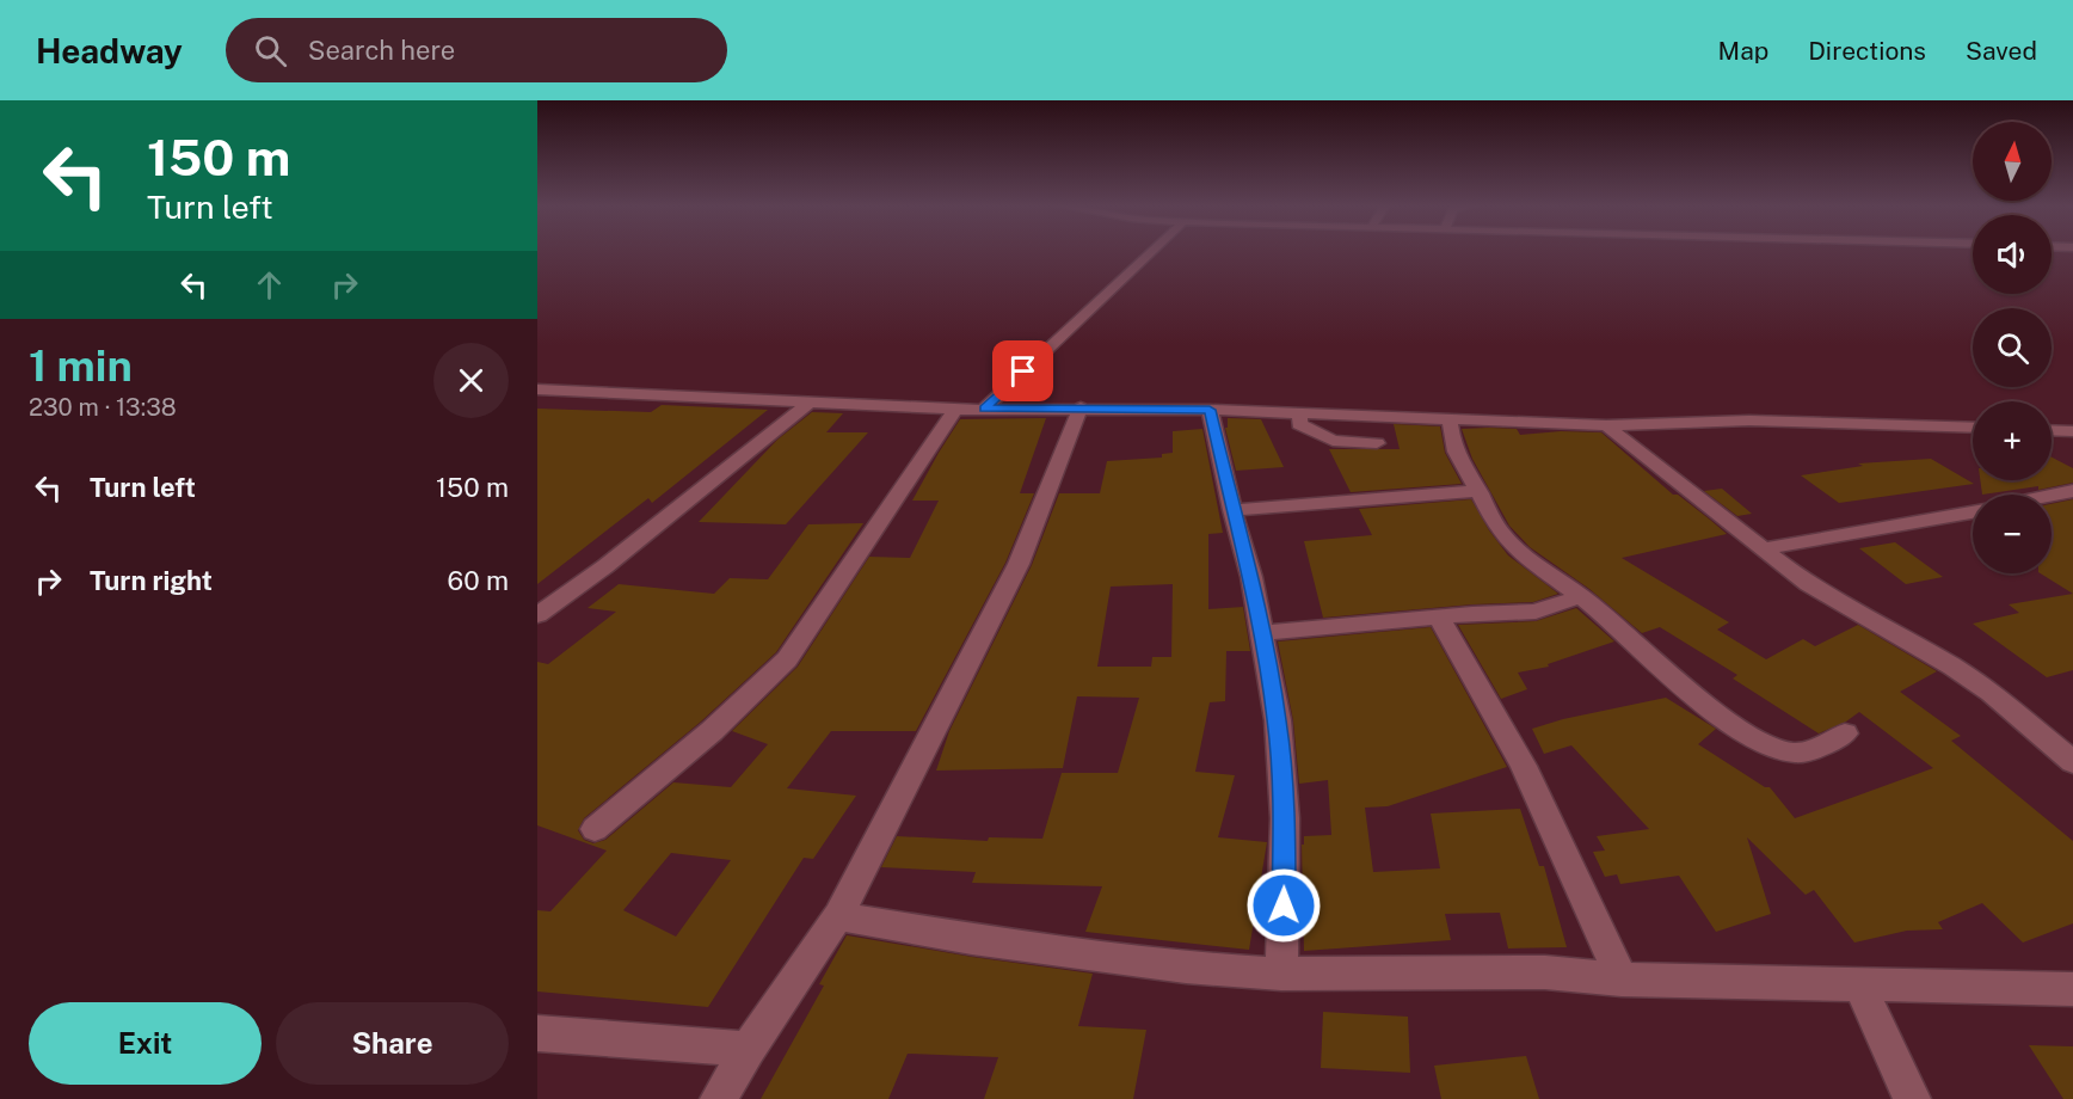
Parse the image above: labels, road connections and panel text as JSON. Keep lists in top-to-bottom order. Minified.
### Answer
{"north":"top","page":{"header":"Headway","search":"Search here","nav":["Map","Directions","Saved"],"turn":["150 m","Turn left"],"map_buttons":["+","−"],"heading":["1 min","230 m · 13:38"],"list":[{"name":"Turn left","value":"150 m"},{"name":"Turn right","value":"60 m"}],"buttons":["Exit","Share"]}}
